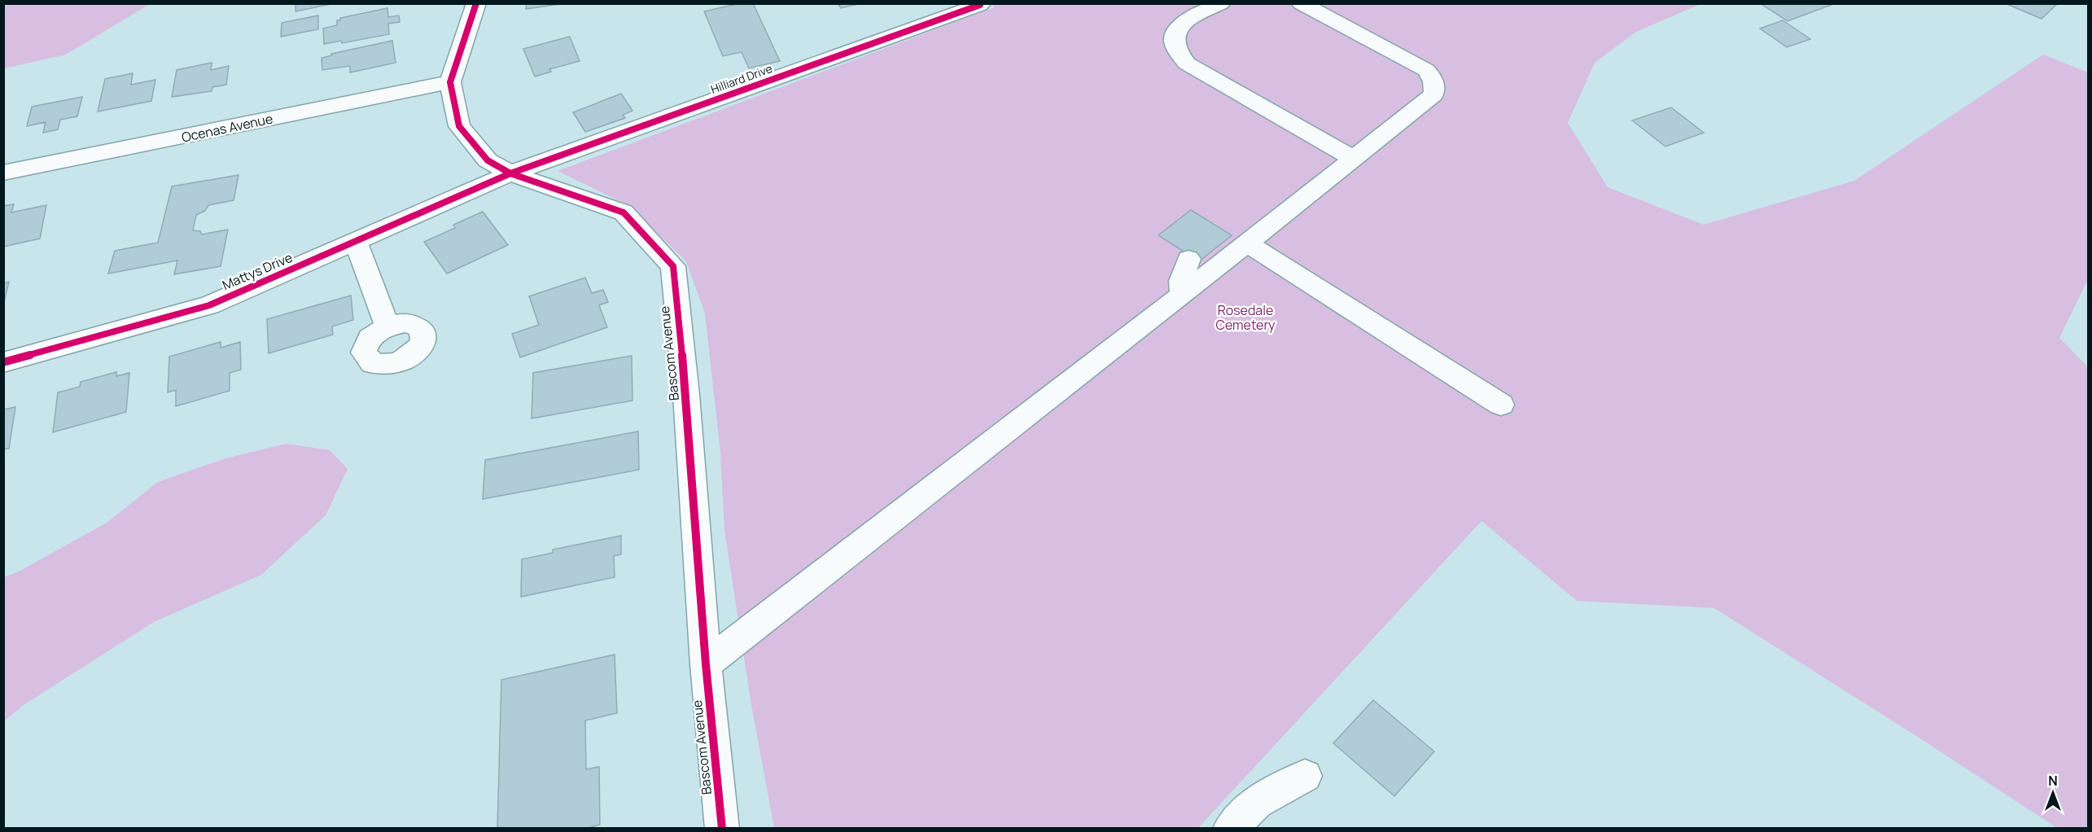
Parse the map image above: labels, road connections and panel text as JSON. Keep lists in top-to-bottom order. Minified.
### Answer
{"streets":{"street":["Hilliard Drive","Ocenas Avenue","Mattys Drive","Bascom Avenue"]},"crossings":[["Hilliard Drive","Mattys Drive"],["Hilliard Drive","Bascom Avenue"],["Ocenas Avenue","Bascom Avenue"],["Mattys Drive","Bascom Avenue"]],"parks":["Rosedale Cemetery"],"north":"top"}
